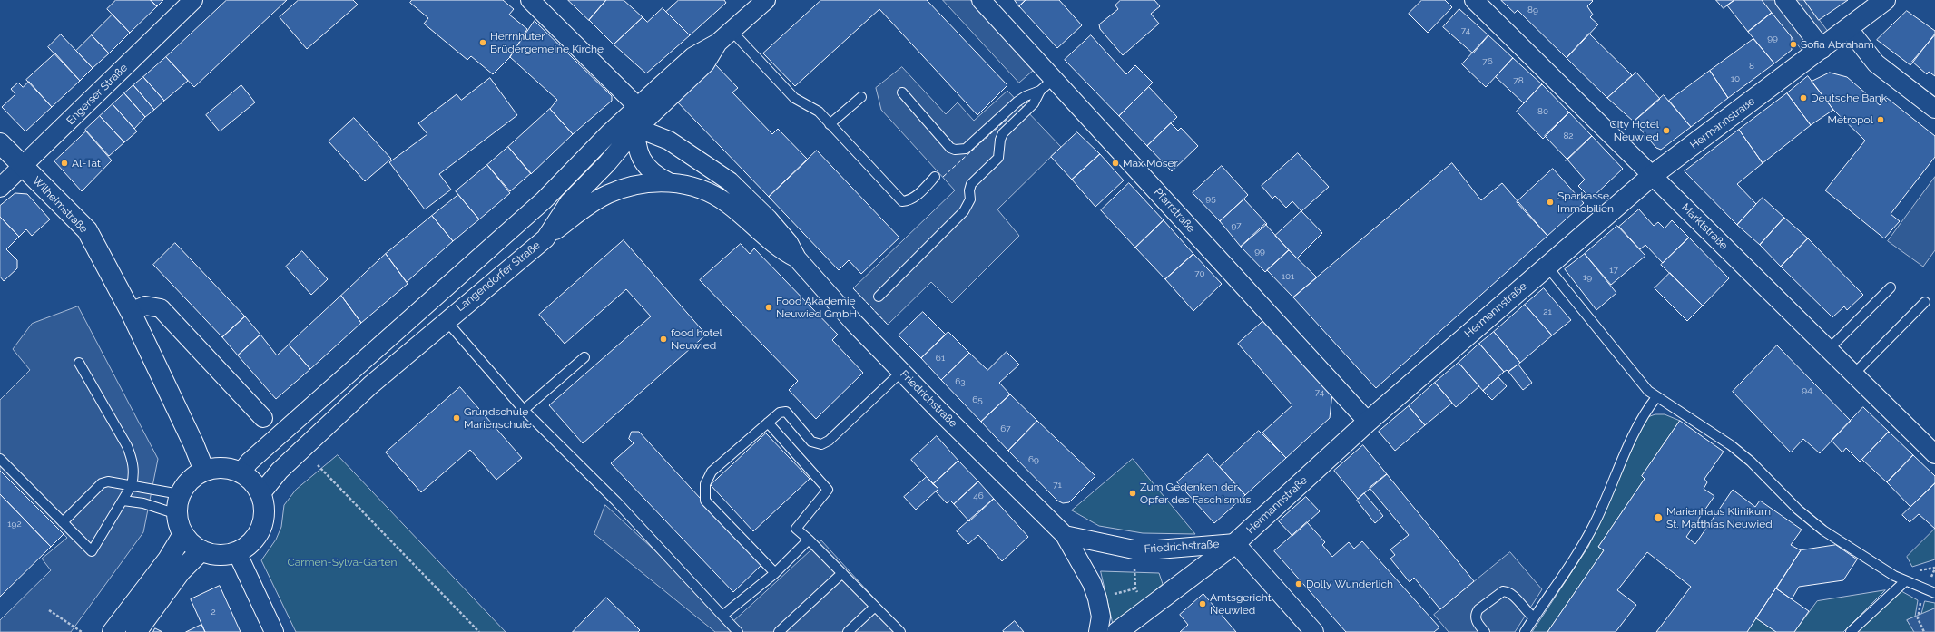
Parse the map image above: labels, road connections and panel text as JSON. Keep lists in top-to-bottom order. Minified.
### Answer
{"streets":{"street":["Engerser Straße","Hermannstraße","Wilhelmstraße","Pfarrstraße","Marktstraße","Langendorfer Straße","Friedrichstraße"]},"crossings":[["Engerser Straße","Wilhelmstraße"],["Hermannstraße","Pfarrstraße"],["Hermannstraße","Marktstraße"],["Hermannstraße","Friedrichstraße"],["Wilhelmstraße","Langendorfer Straße"],["Langendorfer Straße","Friedrichstraße"]],"parks":["Carmen-Sylva-Garten"],"places":["Herrnhuter Brüdergemeine Kirche","Sofia Abraham","Deutsche Bank","Metropol","City Hotel Neuwied","Al-Tat","Max Moser","Sparkasse Immobilien","Food Akademie Neuwied GmbH","food hotel Neuwied","Grundschule Marienschule","Zum Gedenken der Opfer des Faschismus","Marienhaus Klinikum St. Matthias Neuwied","Dolly Wunderlich","Amtsgericht Neuwied"],"house_numbers":["89","74","99","76","8","10","78","80","82","95","97","99","17","70","101","19","21","61","63","94","74","65","67","69","71","46","192","2"]}
